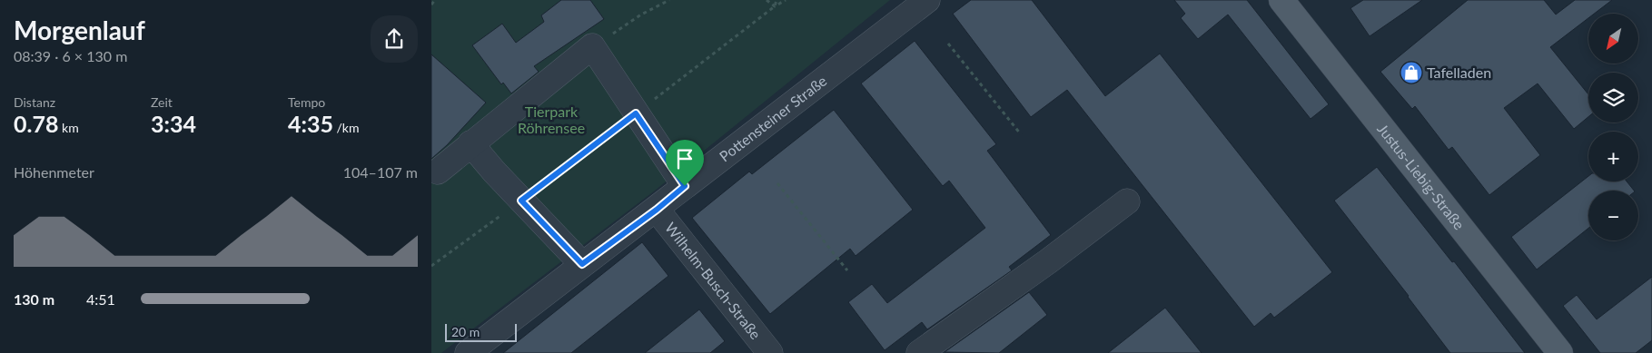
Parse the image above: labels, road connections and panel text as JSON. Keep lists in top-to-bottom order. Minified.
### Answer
{"streets":{"main road":["Justus-Liebig-Straße"],"street":["Pottensteiner Straße","Wilhelm-Busch-Straße"]},"crossings":[["Pottensteiner Straße","Wilhelm-Busch-Straße"]],"parks":["Tierpark Röhrensee"],"places":{"shop":["Tafelladen"]},"scale_bar":"20 m","north":"bottom left","page":{"heading":["Morgenlauf","08:39 · 6 × 130 m"],"map_buttons":["+","−"],"stats":[["Distanz","0.78 km"],["Zeit","3:34"],["Tempo","4:35 /km"]],"chart":["Höhenmeter","104–107 m"],"list":[{"name":"130 m","note":"4:51"}],"scale":"20 m"}}
